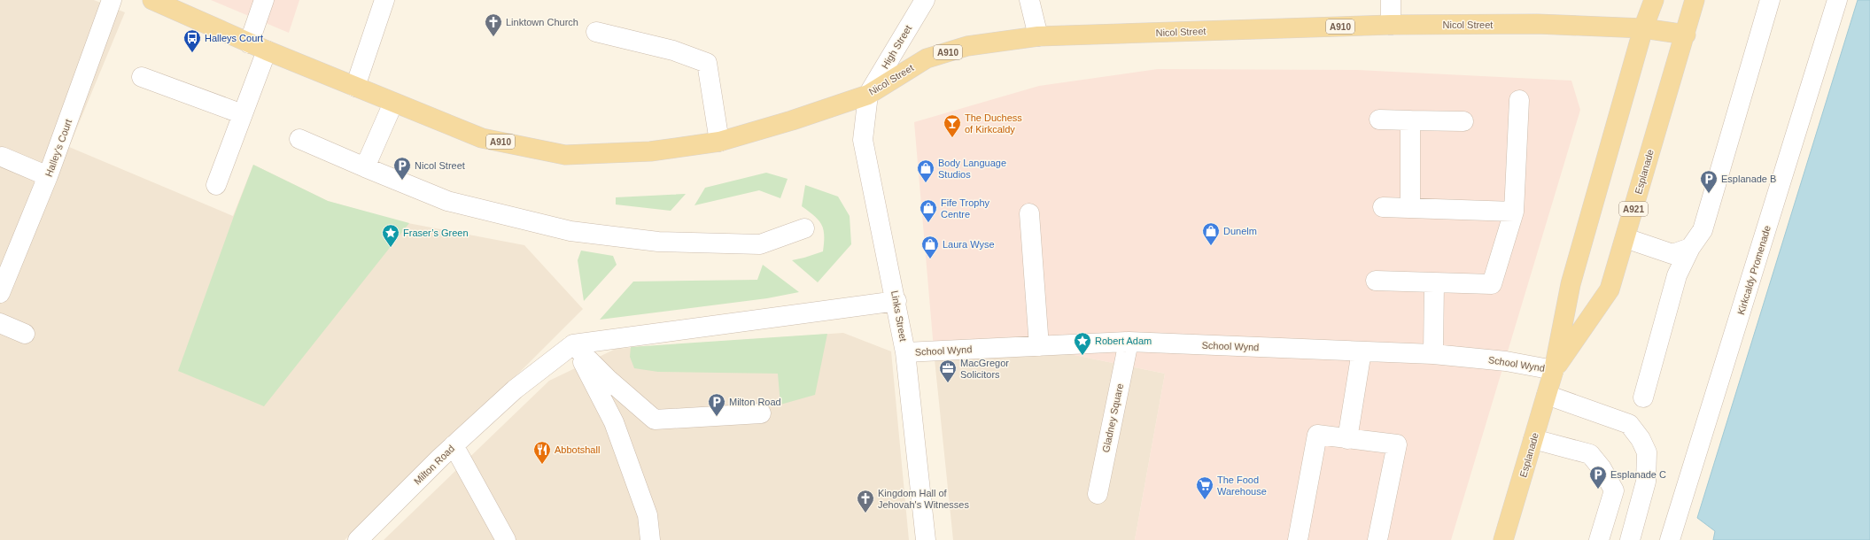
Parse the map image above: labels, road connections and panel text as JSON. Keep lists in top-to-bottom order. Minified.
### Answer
{"streets":{"main road":["Nicol Street","A910","Esplanade","A921"],"street":["High Street","Halley's Court","Kirkcaldy Promenade","Links Street","School Wynd","Gladney Square","Milton Road"]},"crossings":[["Nicol Street","High Street"],["Nicol Street","Esplanade"],["Nicol Street","Links Street"],["High Street","Links Street"],["Esplanade","School Wynd"],["Links Street","School Wynd"],["School Wynd","Gladney Square"]],"places":{"church":["Linktown Church","Kingdom Hall of Jehovah's Witnesses"],"bus stop":["Halleys Court"],"bar":["The Duchess of Kirkcaldy"],"parking":["Nicol Street","Esplanade B","Milton Road","Esplanade C"],"shop":["Body Language Studios","Fife Trophy Centre","Dunelm","Laura Wyse"],"place":["Fraser’s Green","Robert Adam"],"office":["MacGregor Solicitors"],"restaurant":["Abbotshall"],"supermarket":["The Food Warehouse"]}}
